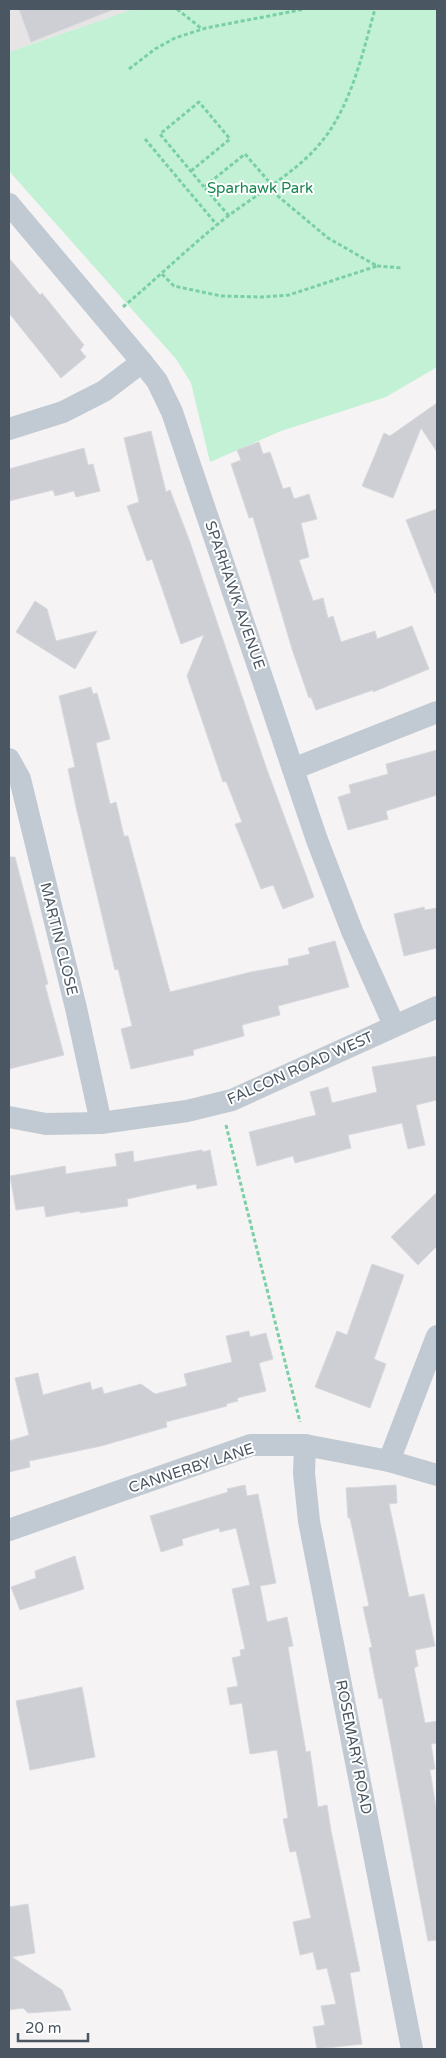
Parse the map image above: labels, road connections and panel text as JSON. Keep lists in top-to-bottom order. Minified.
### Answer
{"streets":{"street":["SPARHAWK AVENUE","MARTIN CLOSE","FALCON ROAD WEST","CANNERBY LANE","ROSEMARY ROAD"]},"crossings":[["SPARHAWK AVENUE","FALCON ROAD WEST"],["MARTIN CLOSE","FALCON ROAD WEST"],["CANNERBY LANE","ROSEMARY ROAD"]],"parks":["Sparhawk Park"],"scale_bar":"20 m"}
